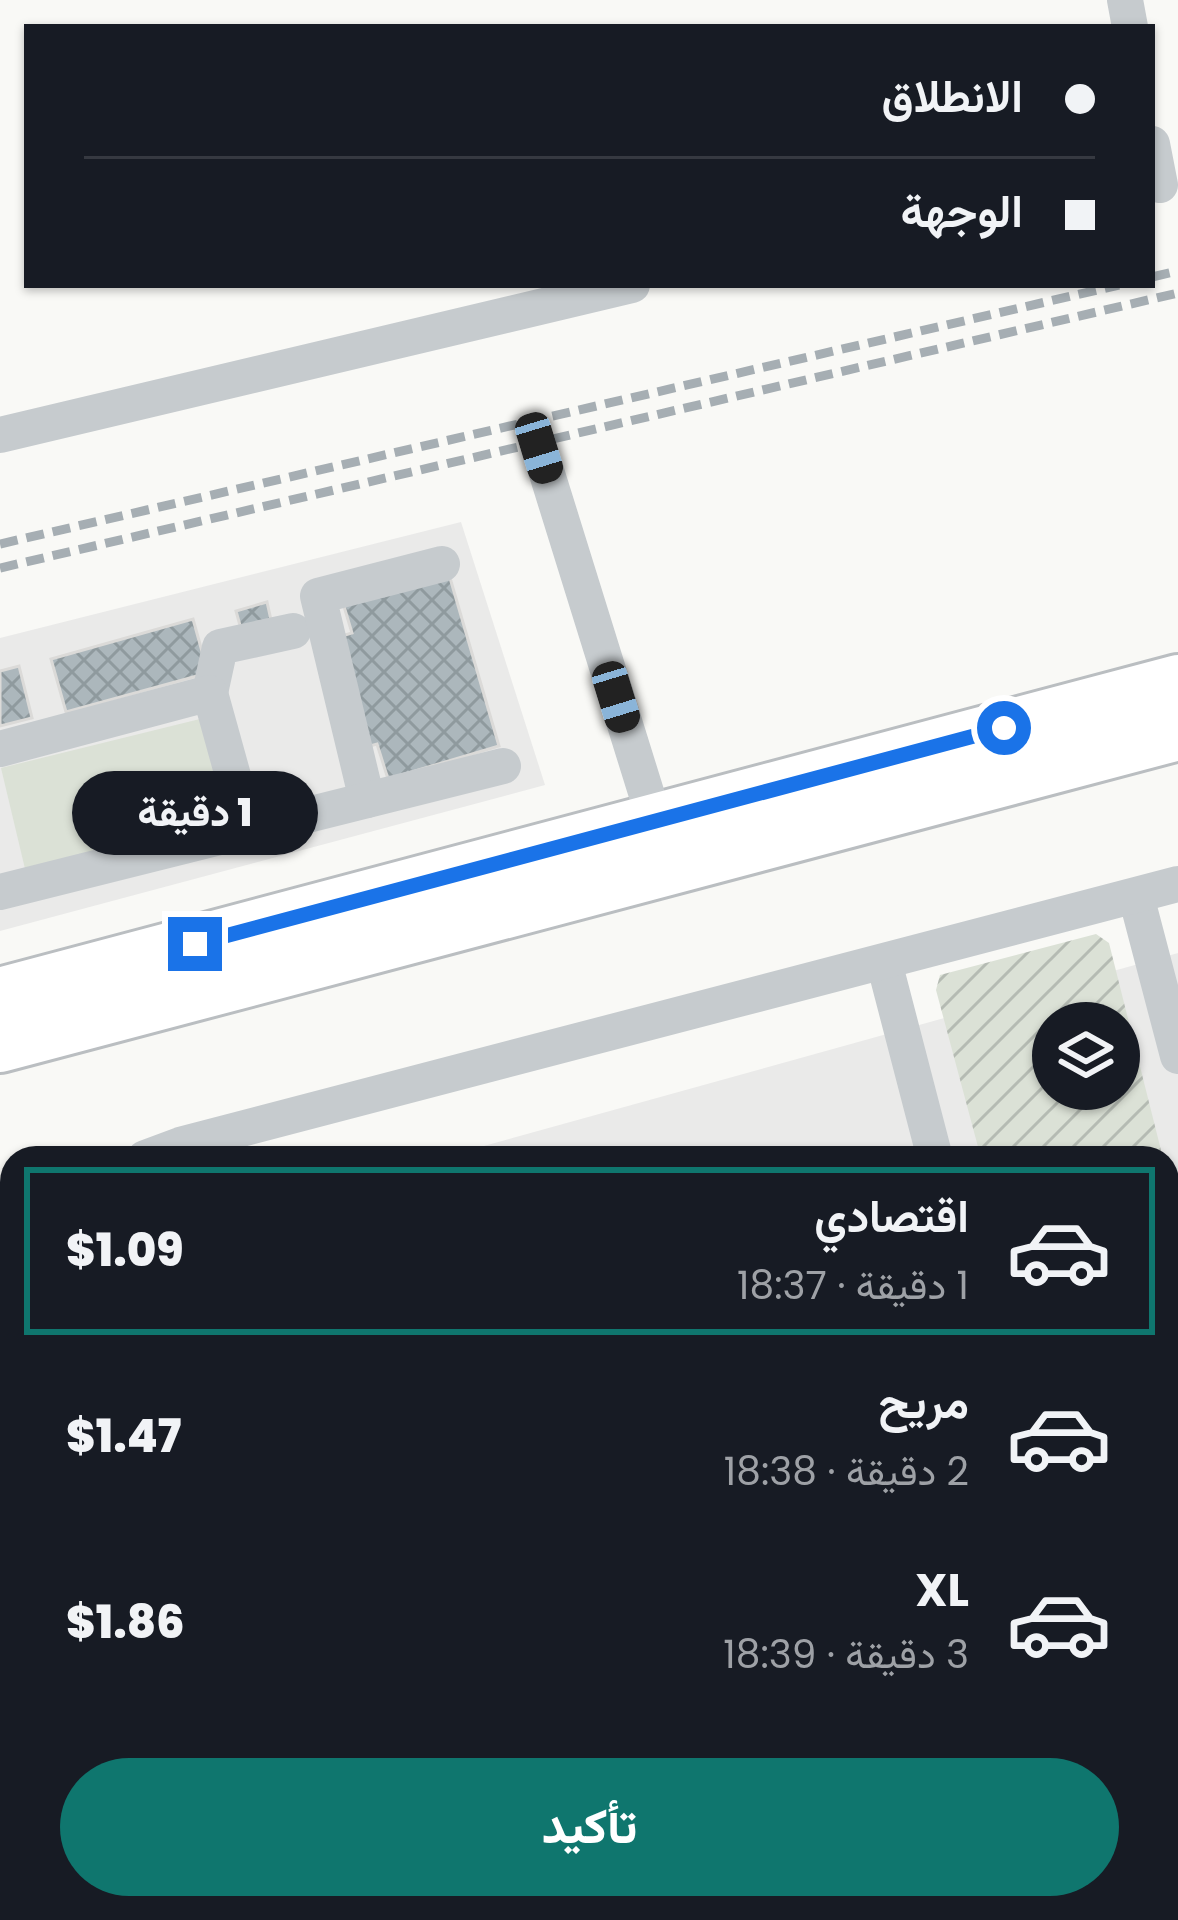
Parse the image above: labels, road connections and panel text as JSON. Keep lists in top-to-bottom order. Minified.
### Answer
{"page":{"banner":["الانطلاق","الوجهة"],"bubble":"1 دقيقة","list":[{"name":"اقتصادي","note":"1 دقيقة · 18:37","value":"$1.09"},{"name":"مريح","note":"2 دقيقة · 18:38","value":"$1.47"},{"name":"XL","note":"3 دقيقة · 18:39","value":"$1.86"}],"buttons":"تأكيد"}}
